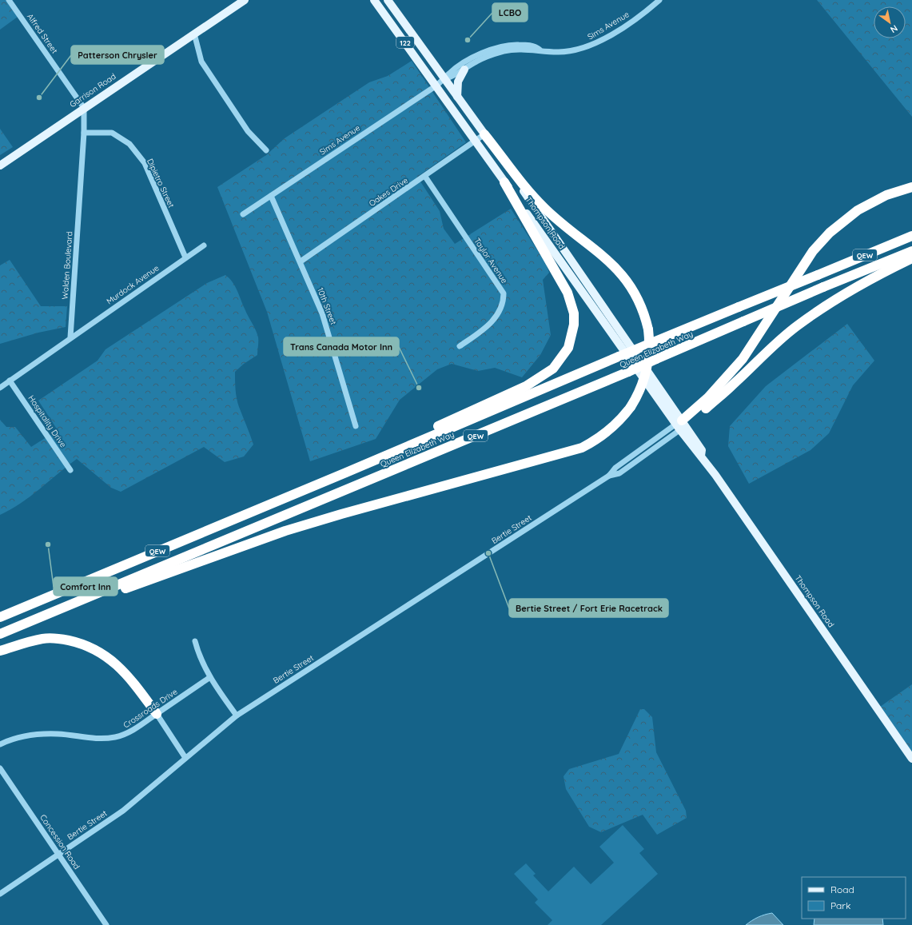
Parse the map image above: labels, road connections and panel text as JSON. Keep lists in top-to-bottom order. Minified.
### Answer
{"streets":{"highway":["QEW","Queen Elizabeth Way"],"main road":["122","Garrison Road","Thompson Road"],"street":["Sims Avenue","Alfred Street","Dipietro Street","Oakes Drive","Taylor Avenue","Walden Boulevard","Murdock Avenue","10th Street","Hospitality Drive","Bertie Street","Crossroads Drive","Concession Road"]},"crossings":[["Sims Avenue","Thompson Road"],["Sims Avenue","10th Street"],["Alfred Street","Garrison Road"],["Alfred Street","Walden Boulevard"],["Garrison Road","Walden Boulevard"],["Dipietro Street","Walden Boulevard"],["Dipietro Street","Murdock Avenue"],["Oakes Drive","Thompson Road"],["Oakes Drive","Taylor Avenue"],["Oakes Drive","10th Street"],["Thompson Road","Bertie Street"],["Walden Boulevard","Murdock Avenue"],["Bertie Street","Concession Road"]],"places":["LCBO","Patterson Chrysler","Trans Canada Motor Inn","Comfort Inn","Bertie Street / Fort Erie Racetrack"],"legend":["Road","Park"],"north":"bottom right"}
